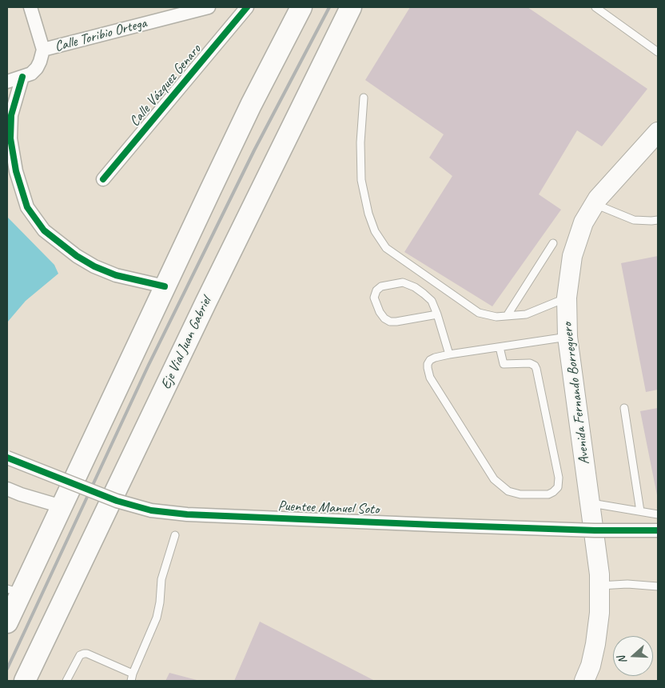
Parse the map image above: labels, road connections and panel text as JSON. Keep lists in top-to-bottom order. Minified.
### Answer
{"streets":{"main road":["Eje Vial Juan Gabriel","Avenida Fernando Borreguero"],"street":["Calle Toribio Ortega","Calle Vázquez Genaro","Puentee Manuel Soto"]},"north":"left"}
